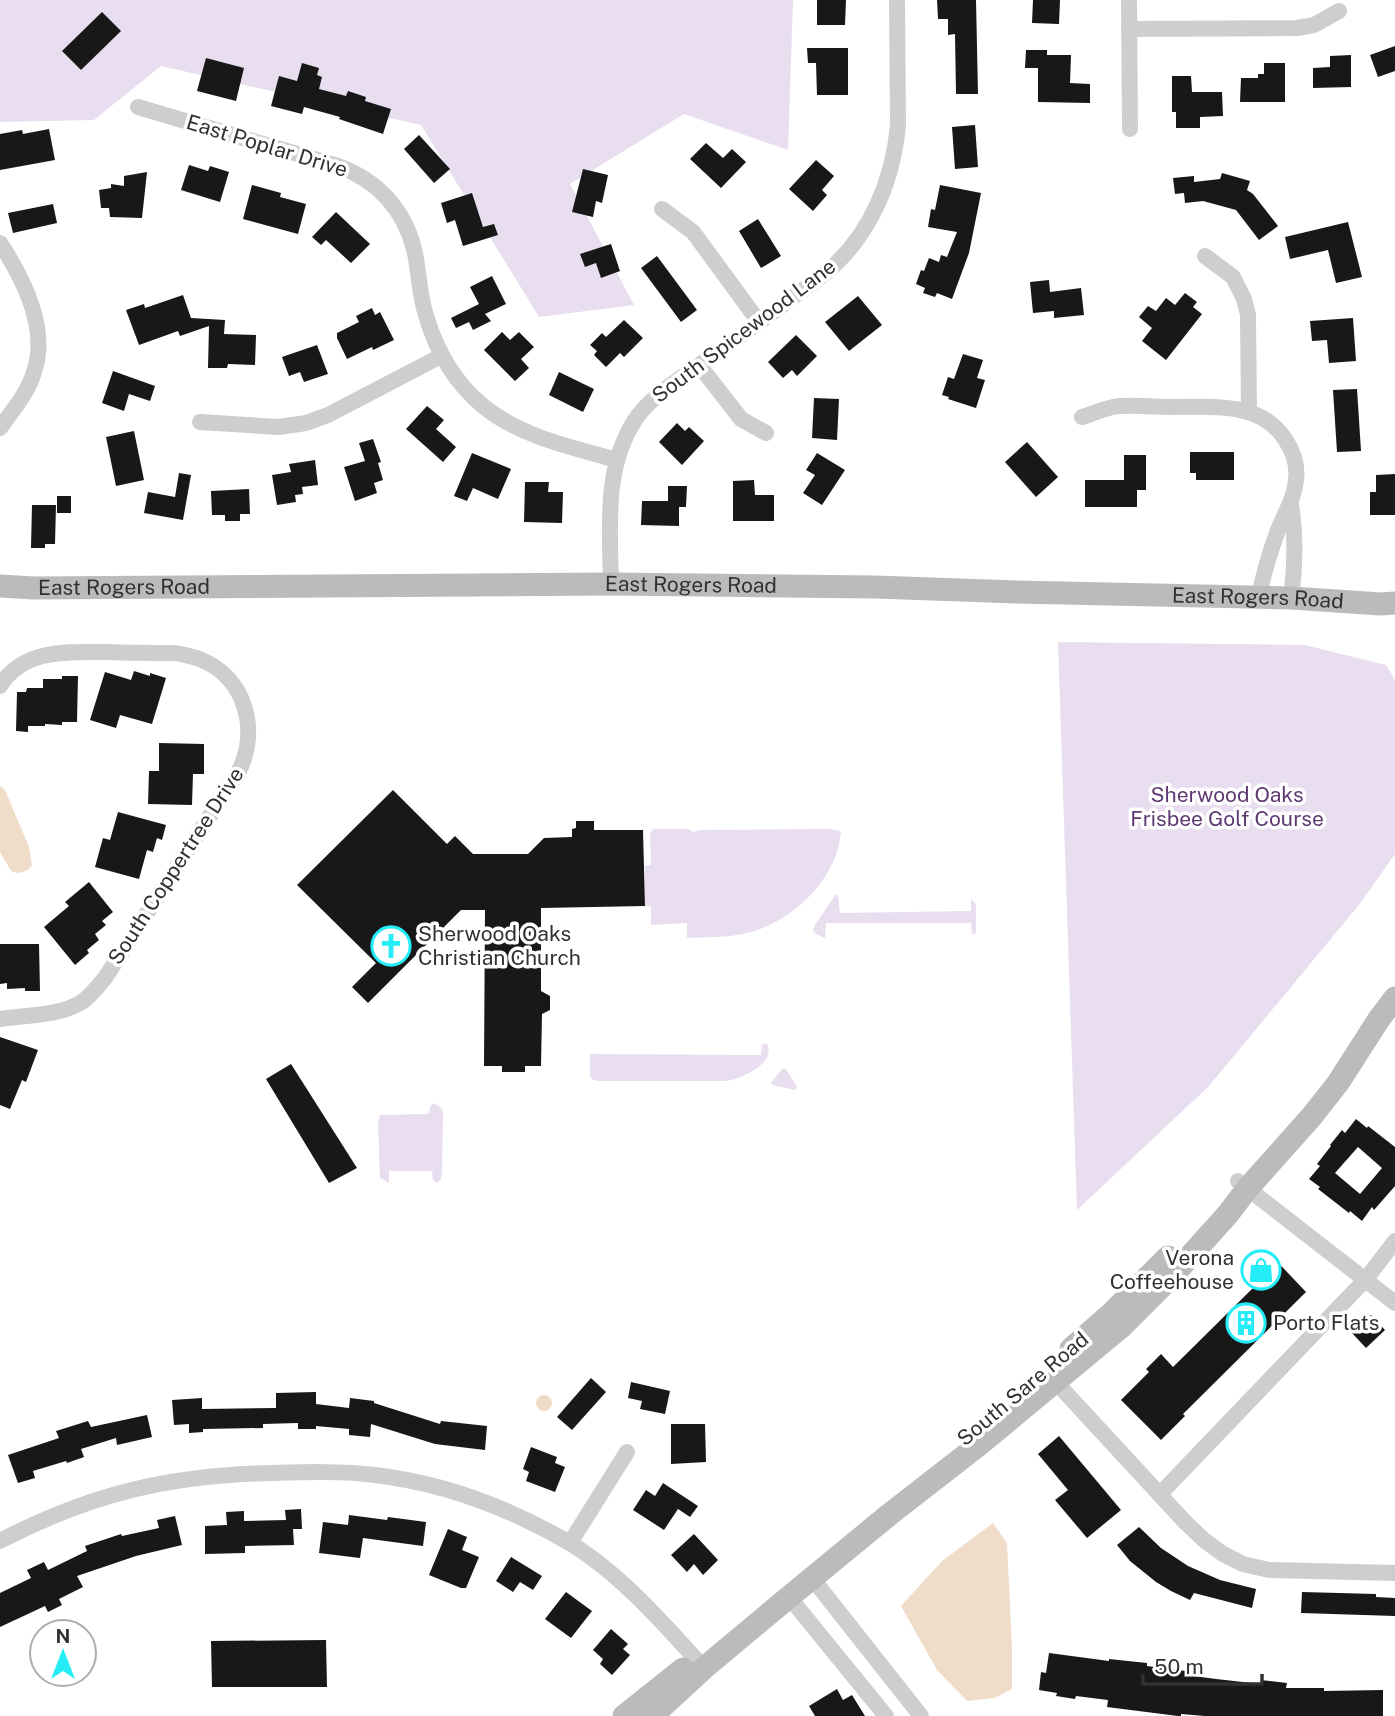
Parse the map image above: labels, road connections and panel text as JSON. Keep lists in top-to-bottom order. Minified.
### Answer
{"streets":{"main road":["East Rogers Road","South Sare Road"],"street":["East Poplar Drive","South Spicewood Lane","South Coppertree Drive"]},"crossings":[["East Poplar Drive","South Spicewood Lane"],["South Spicewood Lane","East Rogers Road"]],"parks":["Sherwood Oaks Frisbee Golf Course"],"places":{"church":["Sherwood Oaks Christian Church"],"shop":["Verona Coffeehouse"],"building":["Porto Flats"]},"scale_bar":"50 m","north":"top"}
